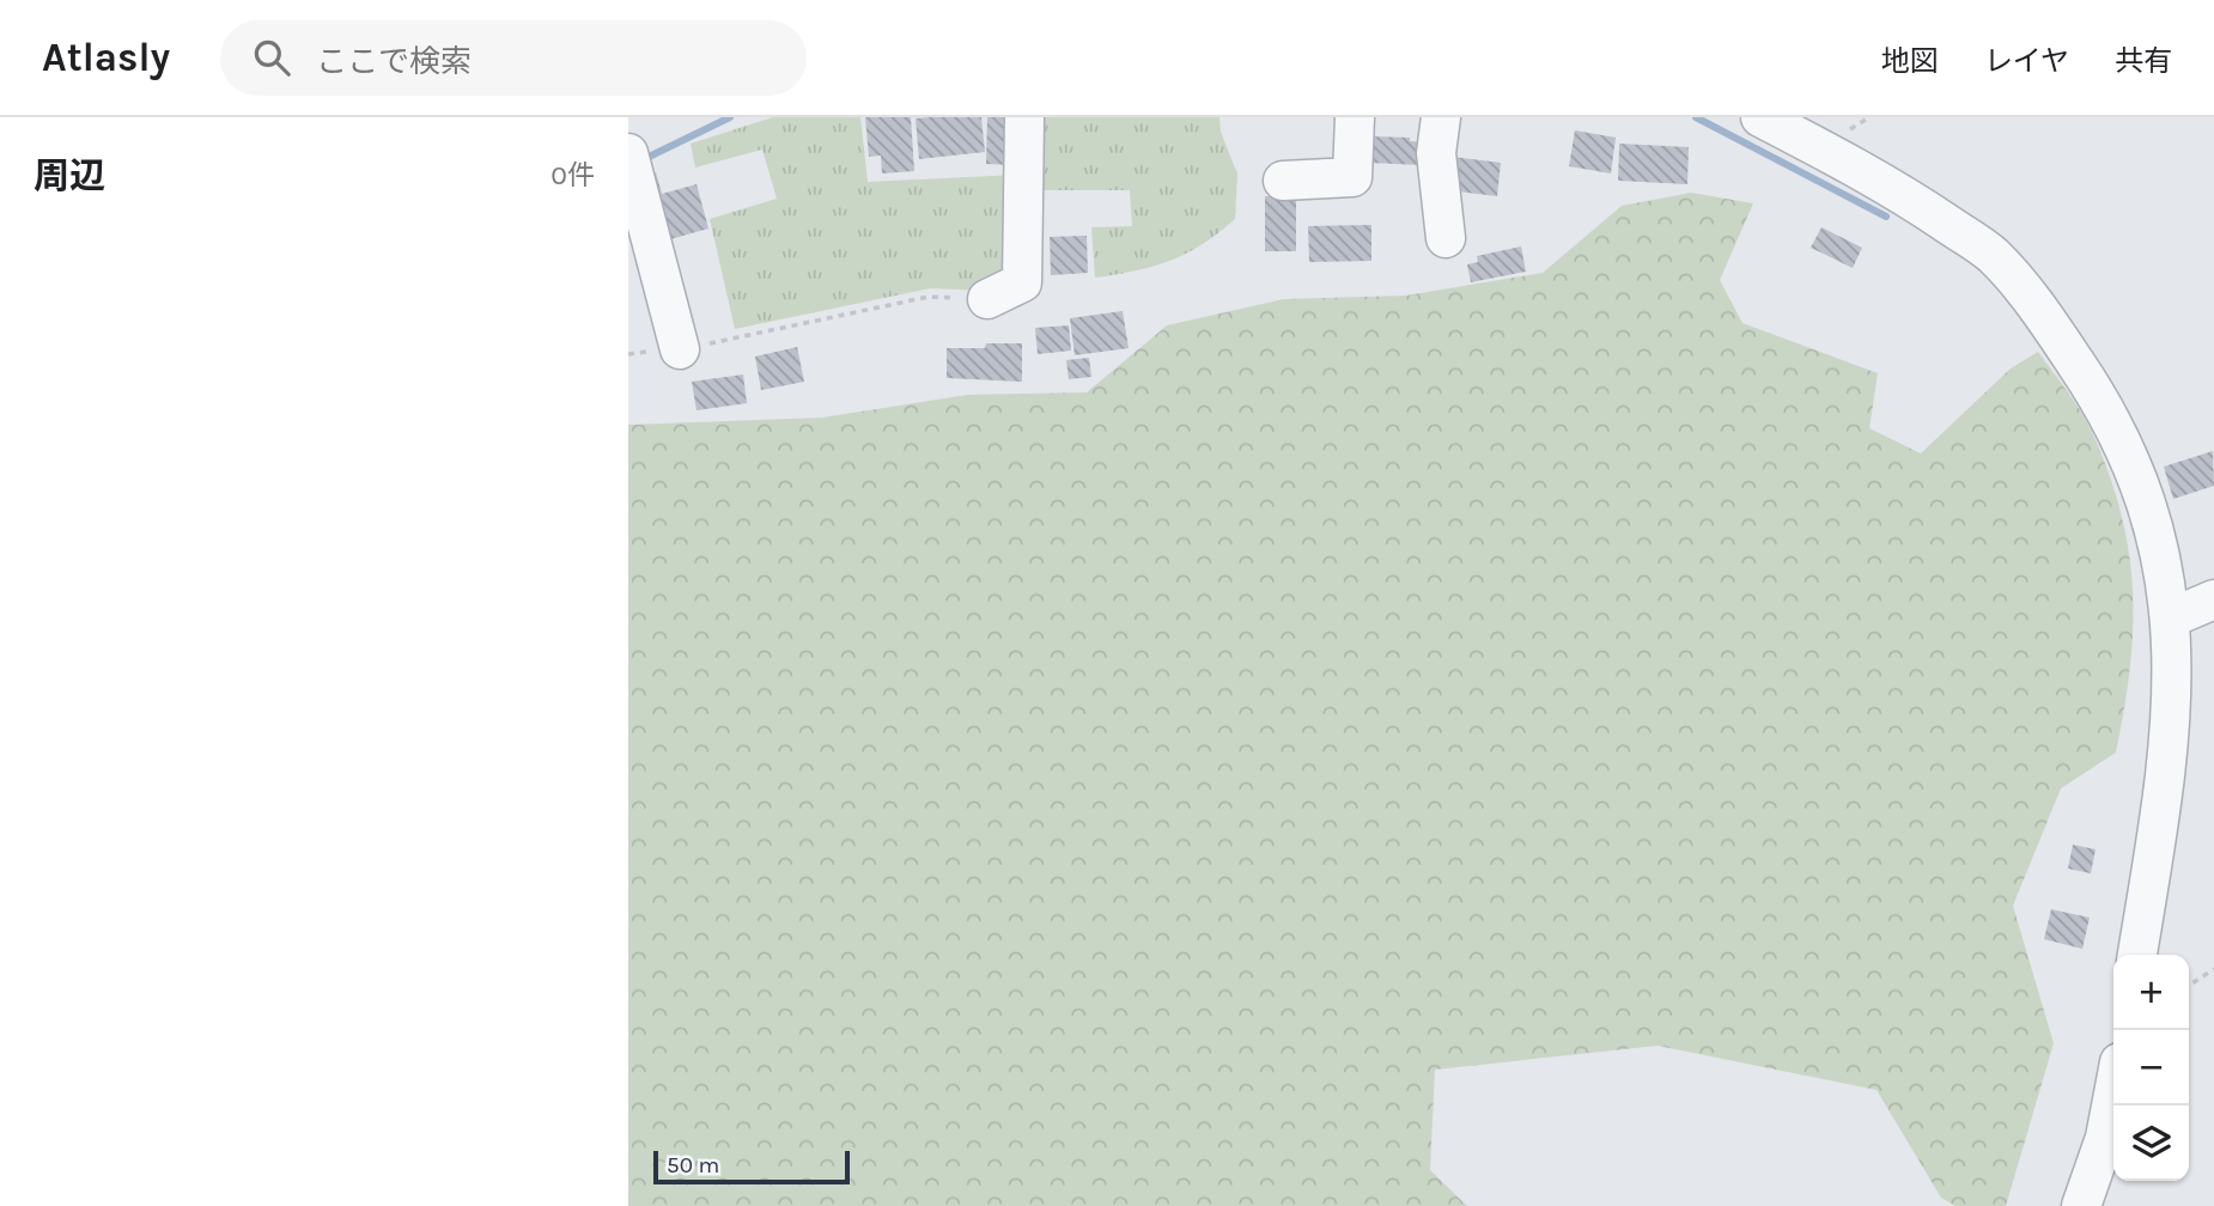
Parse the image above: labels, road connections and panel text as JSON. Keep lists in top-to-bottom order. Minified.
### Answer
{"scale_bar":"50 m","page":{"header":"Atlasly","search":"ここで検索","nav":["地図","レイヤ","共有"],"heading":["周辺","0件"],"map_buttons":["+","−"],"scale":"50 m"}}
